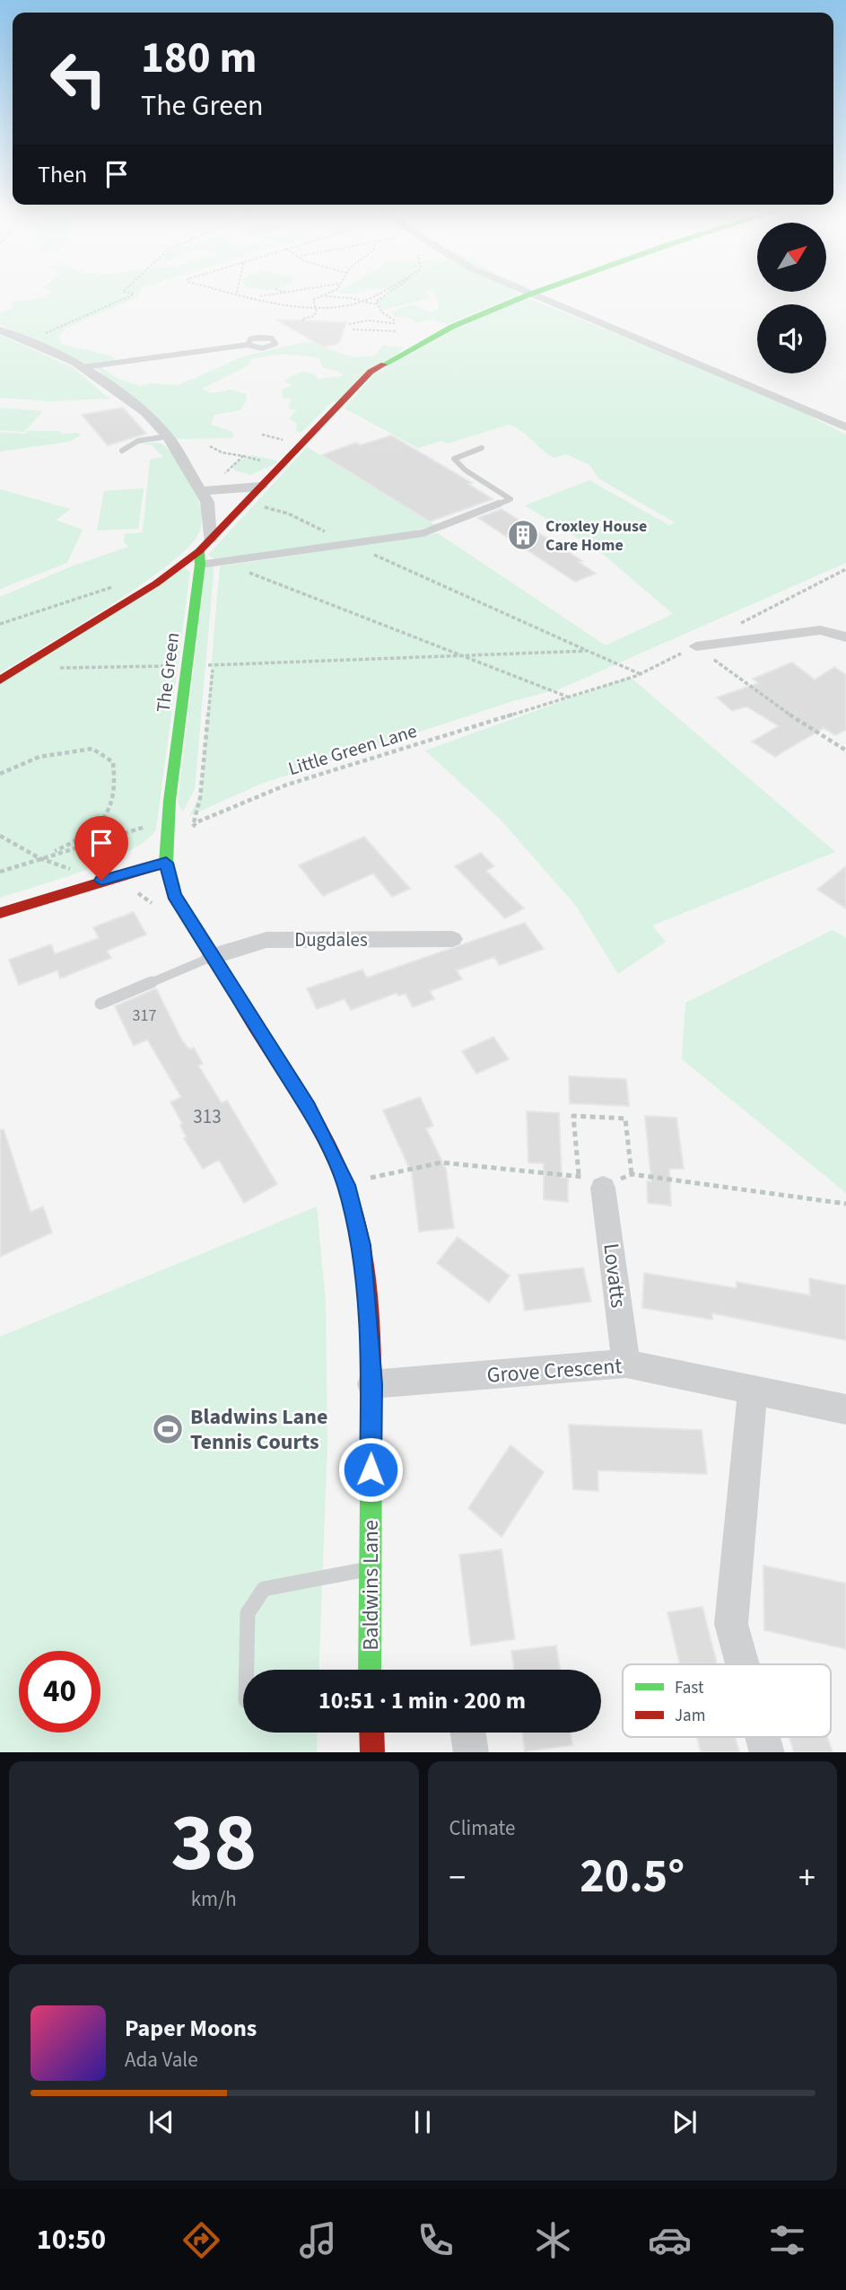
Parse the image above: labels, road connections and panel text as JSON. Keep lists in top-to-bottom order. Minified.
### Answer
{"streets":{"street":["The Green","Dugdales","Lovatts","Grove Crescent","Baldwins Lane"],"path":["Little Green Lane"]},"crossings":[["The Green","Baldwins Lane"],["Dugdales","Baldwins Lane"],["Lovatts","Grove Crescent"],["Grove Crescent","Baldwins Lane"]],"places":{"building":["Croxley House Care Home"],"sports":["Bladwins Lane Tennis Courts"]},"house_numbers":["317","313"],"legend":["Fast","Jam"],"north":"top right","page":{"turn":["180 m","The Green"],"then":"Then","limit":"40","trip":"10:51 · 1 min · 200 m","tile":[["38","km/h"],"Climate"],"heat":["−","20.5°","+"],"song":["Paper Moons","Ada Vale"],"tabs":"10:50"}}
